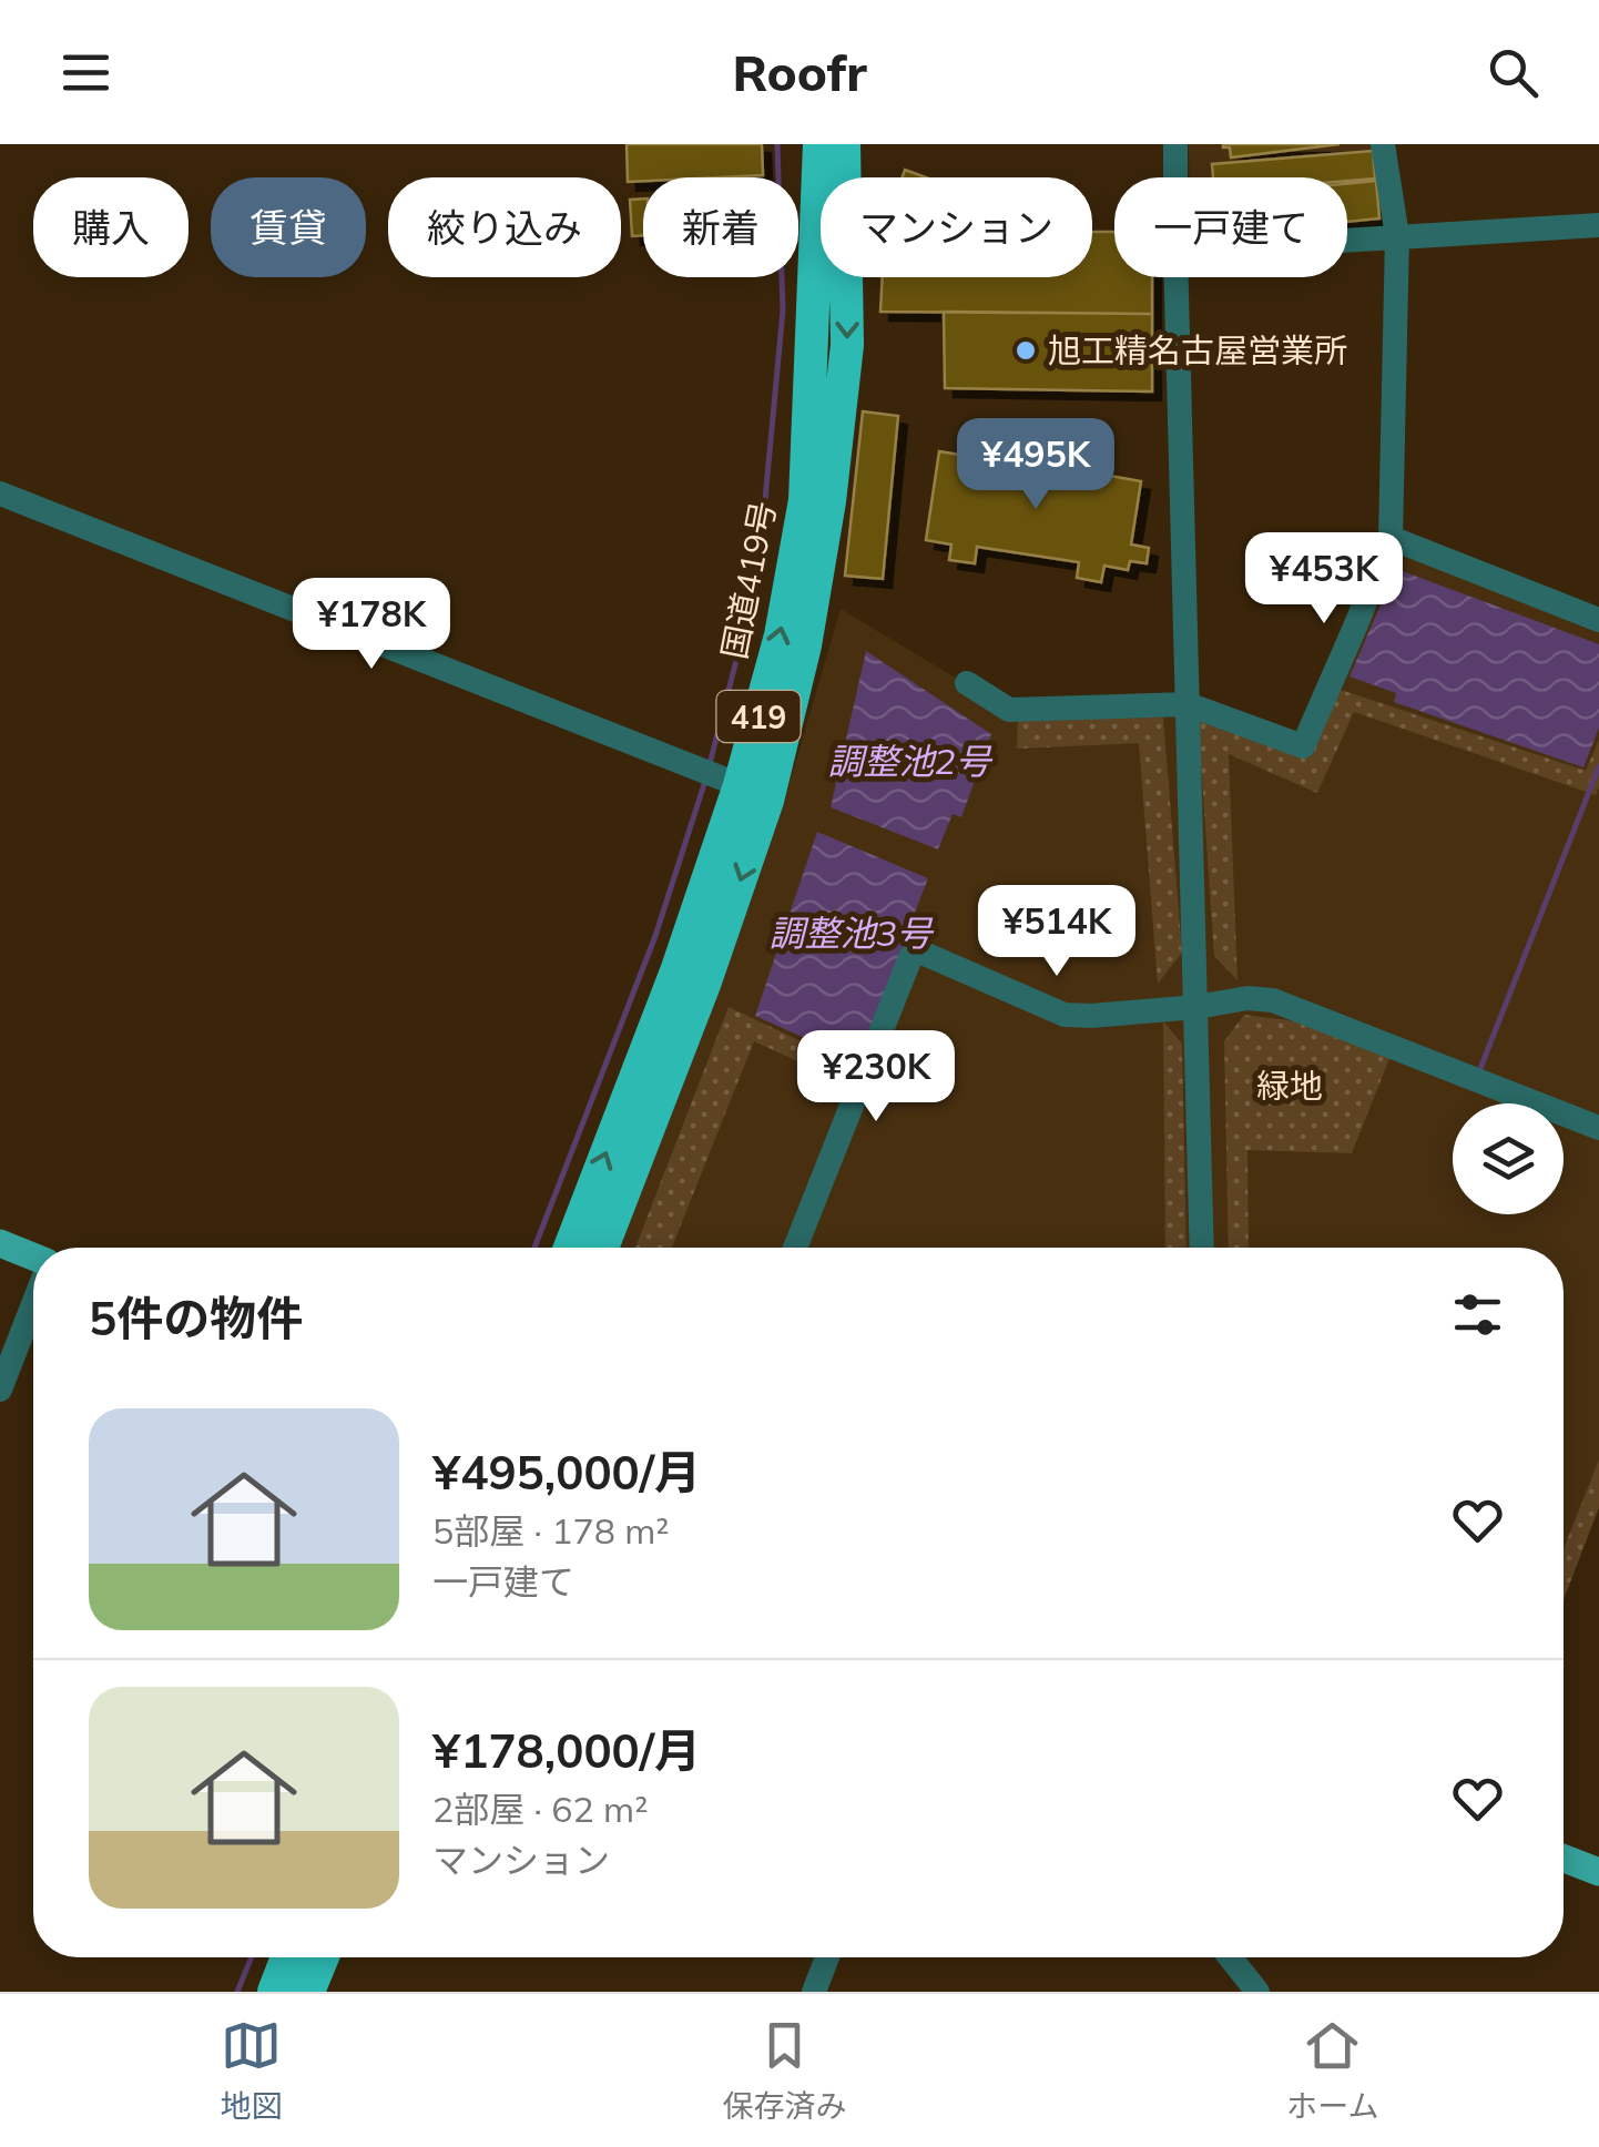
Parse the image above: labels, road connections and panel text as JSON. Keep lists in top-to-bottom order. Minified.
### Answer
{"streets":{"highway":["国道419号","419"]},"water":["調整池2号","調整池3号"],"parks":["緑地"],"places":["旭工精名古屋営業所"],"page":{"header":"Roofr","chip":["購入","賃貸","絞り込み","新着","マンション","一戸建て"],"price":["¥495K","¥453K","¥178K","¥514K","¥230K"],"heading":"5件の物件","list":[{"name":"¥495,000/月","note":"5部屋 · 178 m² · 一戸建て"},{"name":"¥178,000/月","note":"2部屋 · 62 m² · マンション"}],"tabs":["地図","保存済み","ホーム"]}}
